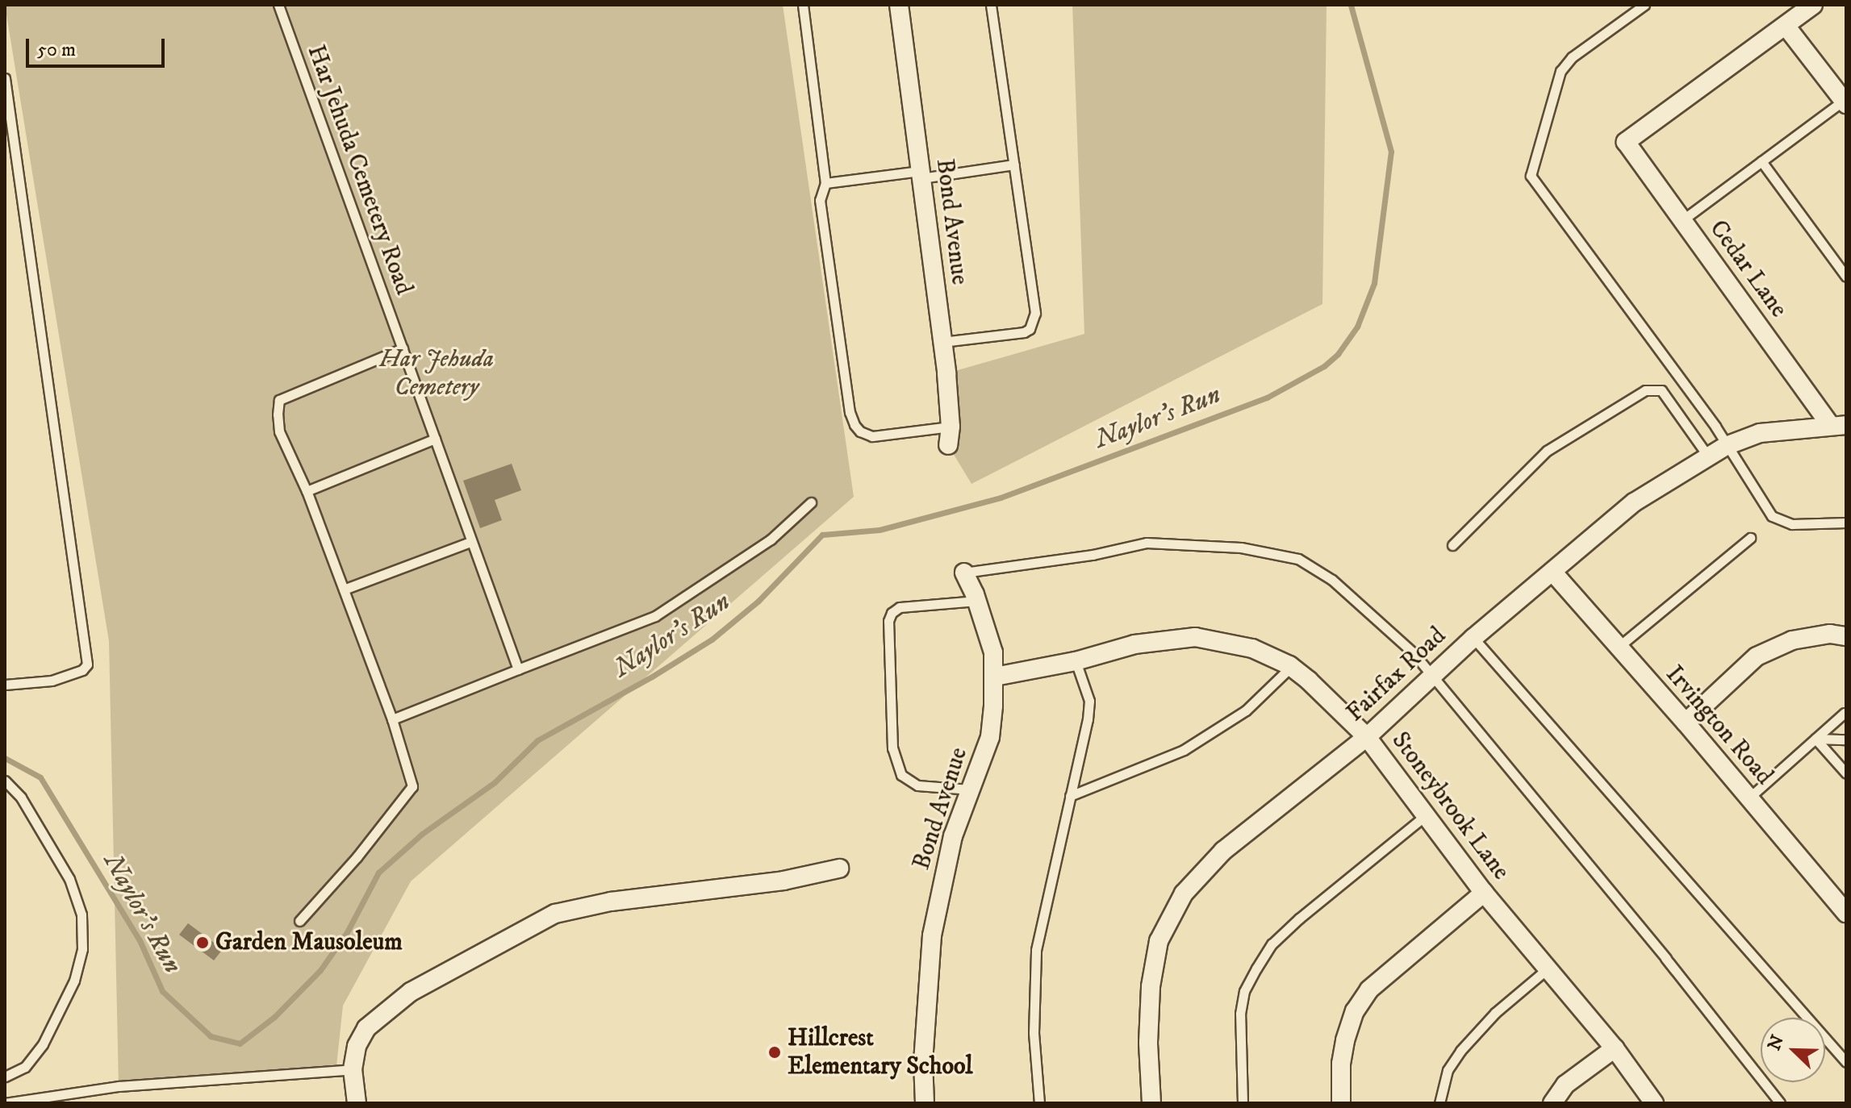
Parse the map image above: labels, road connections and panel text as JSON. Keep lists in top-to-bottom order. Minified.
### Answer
{"streets":{"street":["Bond Avenue","Cedar Lane","Fairfax Road","Irvington Road","Stoneybrook Lane"],"lane":["Har Jehuda Cemetery Road"]},"crossings":[["Bond Avenue","Stoneybrook Lane"],["Cedar Lane","Fairfax Road"],["Fairfax Road","Irvington Road"],["Fairfax Road","Stoneybrook Lane"]],"water":["Naylor's Run"],"parks":["Har Jehuda Cemetery"],"places":["Garden Mausoleum","Hillcrest Elementary School"],"scale_bar":"50 m","north":"top left"}
